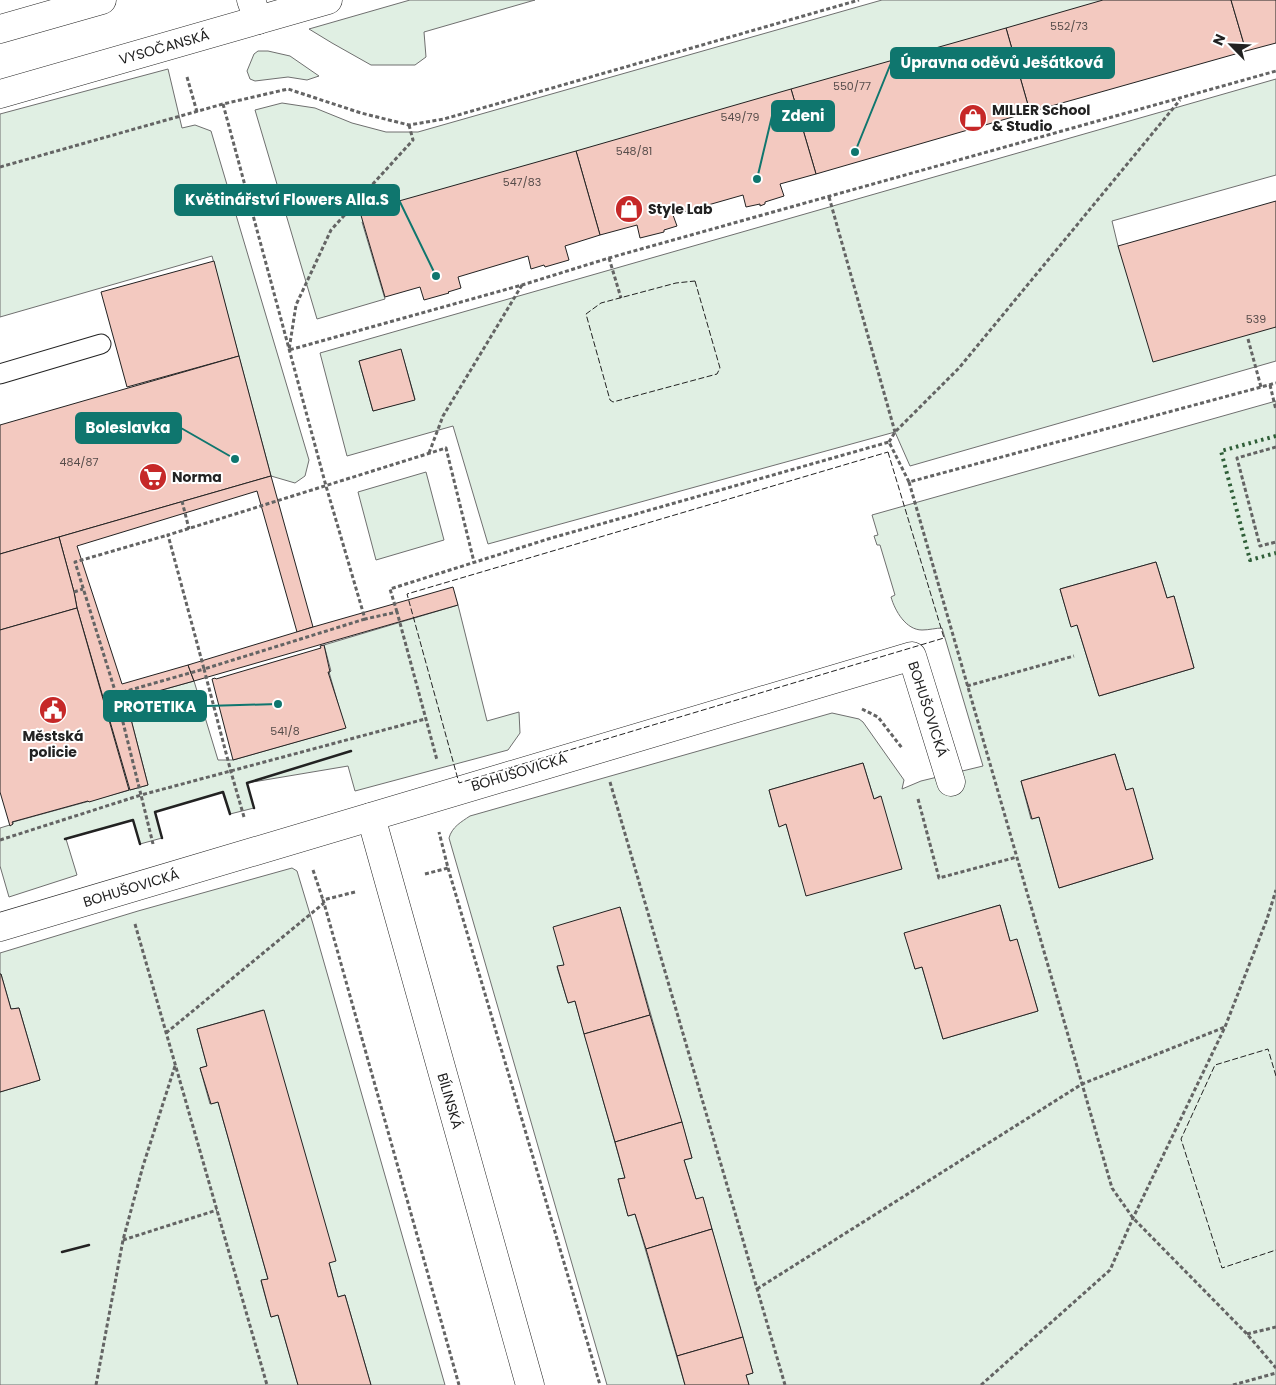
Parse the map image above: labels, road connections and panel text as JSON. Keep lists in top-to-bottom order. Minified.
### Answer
{"streets":{"street":["VYSOČANSKÁ","BOHUŠOVICKÁ","BÍLINSKÁ"]},"crossings":[["BOHUŠOVICKÁ","BÍLINSKÁ"]],"places":{"shop":["MILLER School & Studio","Style Lab"],"other":["Úpravna oděvů Ješátková","Zdeni","Květinářství Flowers Alla.S","Boleslavka","PROTETIKA"],"supermarket":["Norma"],"public building":["Městská policie"]},"house_numbers":["552/73","550/77","549/79","548/81","547/83","539","484/87","541/8"],"north":"top left"}
